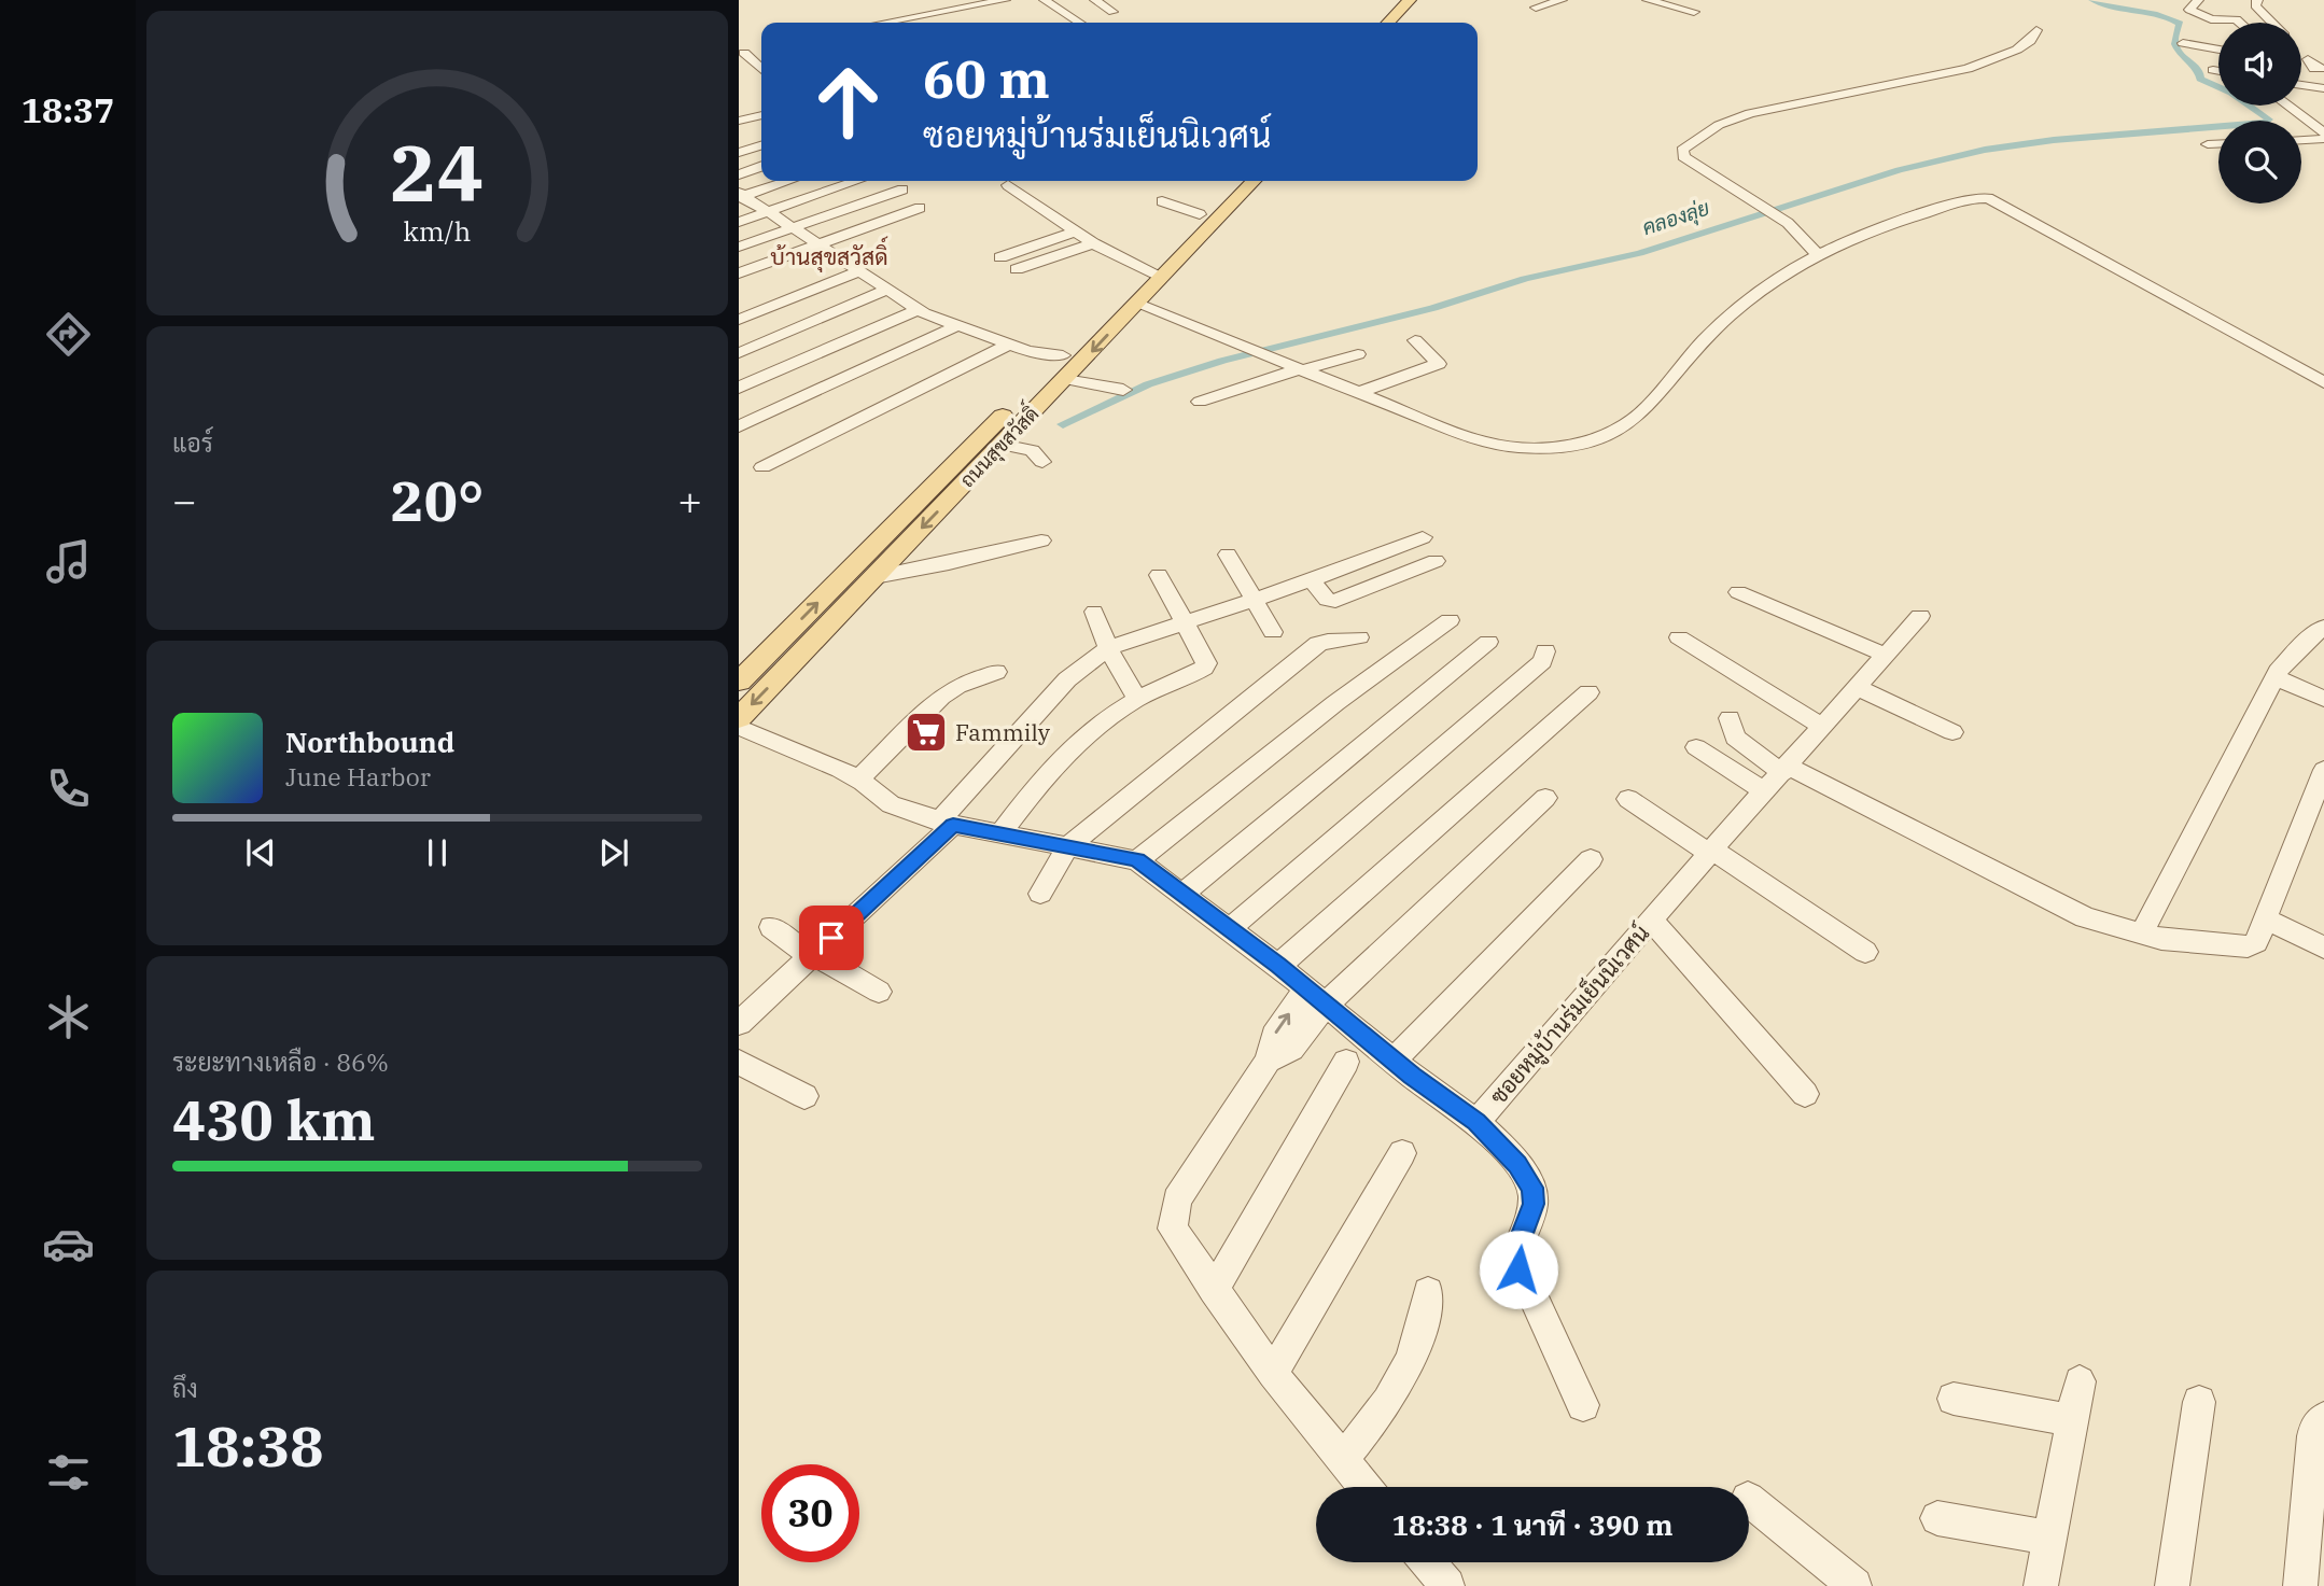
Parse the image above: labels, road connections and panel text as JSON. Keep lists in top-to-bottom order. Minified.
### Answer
{"streets":{"main road":["ถนนสุขสวัสดิ์"],"street":["ซอยหมู่บ้านร่มเย็นนิเวศน์"]},"districts":["บ้านสุขสวัสดิ์"],"water":["คลองลุ่ย"],"places":{"supermarket":["Fammily"]},"page":{"tabs":"18:37","turn":["60 m","ซอยหมู่บ้านร่มเย็นนิเวศน์"],"tile":["แอร์",["ระยะทางเหลือ · 86%","430 km"],["ถึง","18:38"]],"heat":["−","20°","+"],"song":["Northbound","June Harbor"],"limit":"30","trip":"18:38 · 1 นาที · 390 m","gauge":["24","km/h"]}}
